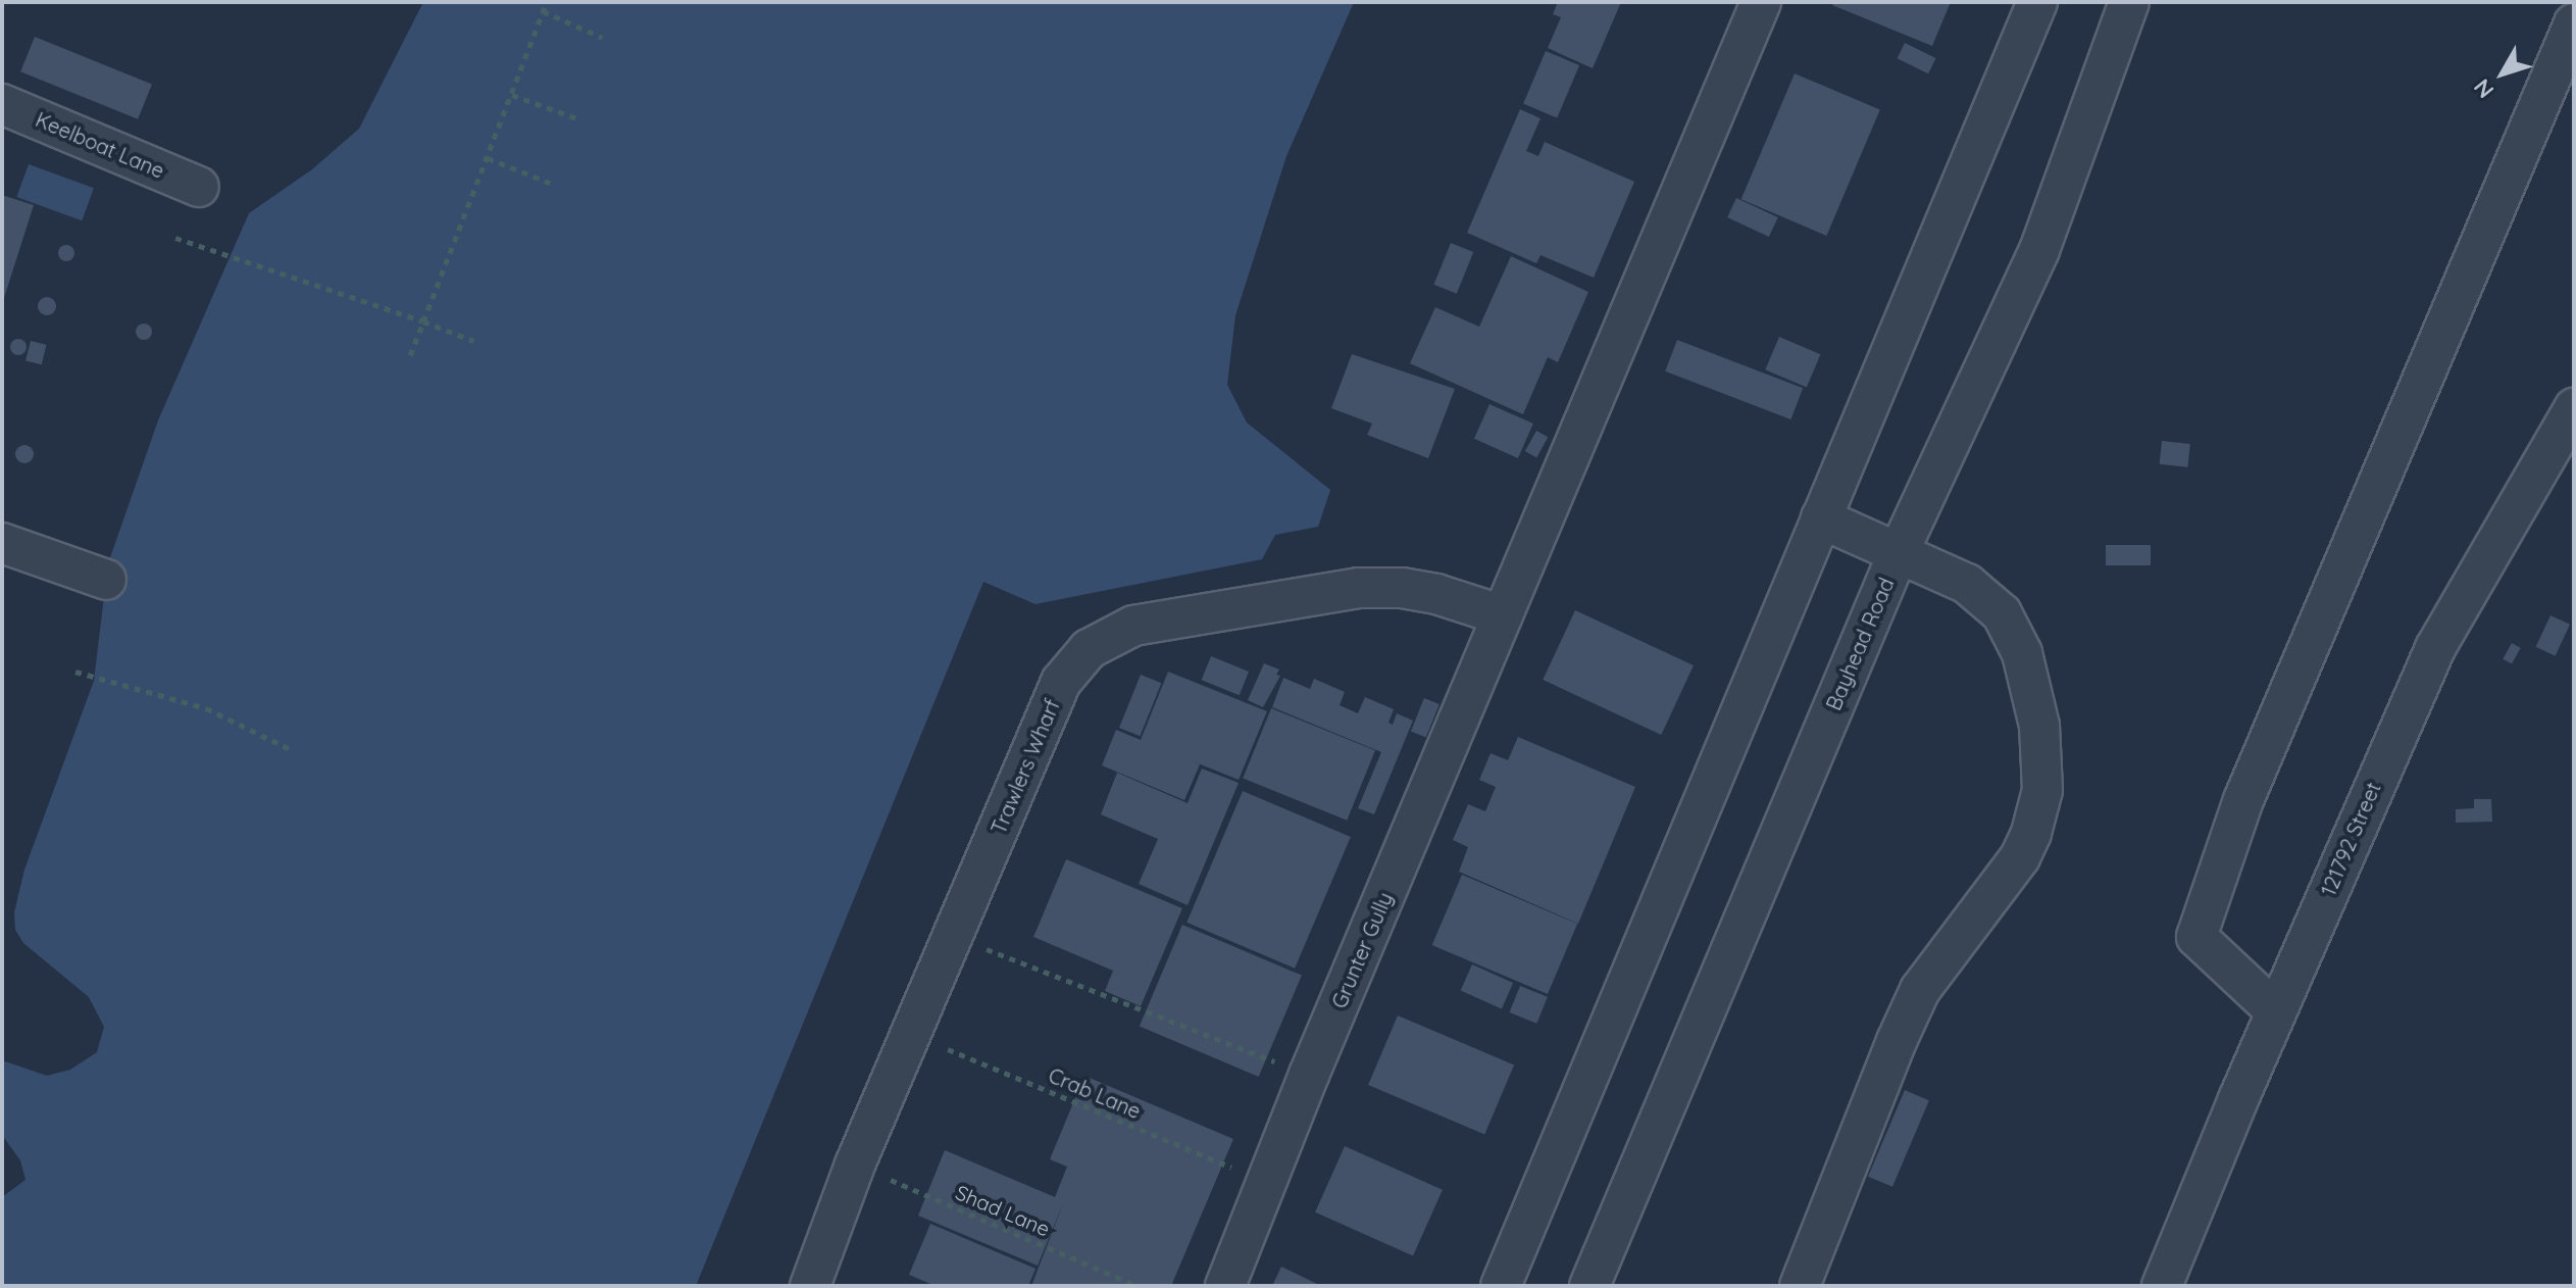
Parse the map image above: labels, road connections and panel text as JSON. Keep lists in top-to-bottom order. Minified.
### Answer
{"streets":{"street":["Keelboat Lane","Bayhead Road","Trawlers Wharf","121792 Street","Grunter Gully"],"path":["Crab Lane","Shad Lane"]},"crossings":[["Trawlers Wharf","Grunter Gully"],["Trawlers Wharf","Crab Lane"],["Trawlers Wharf","Shad Lane"],["Grunter Gully","Crab Lane"]],"north":"bottom left"}
